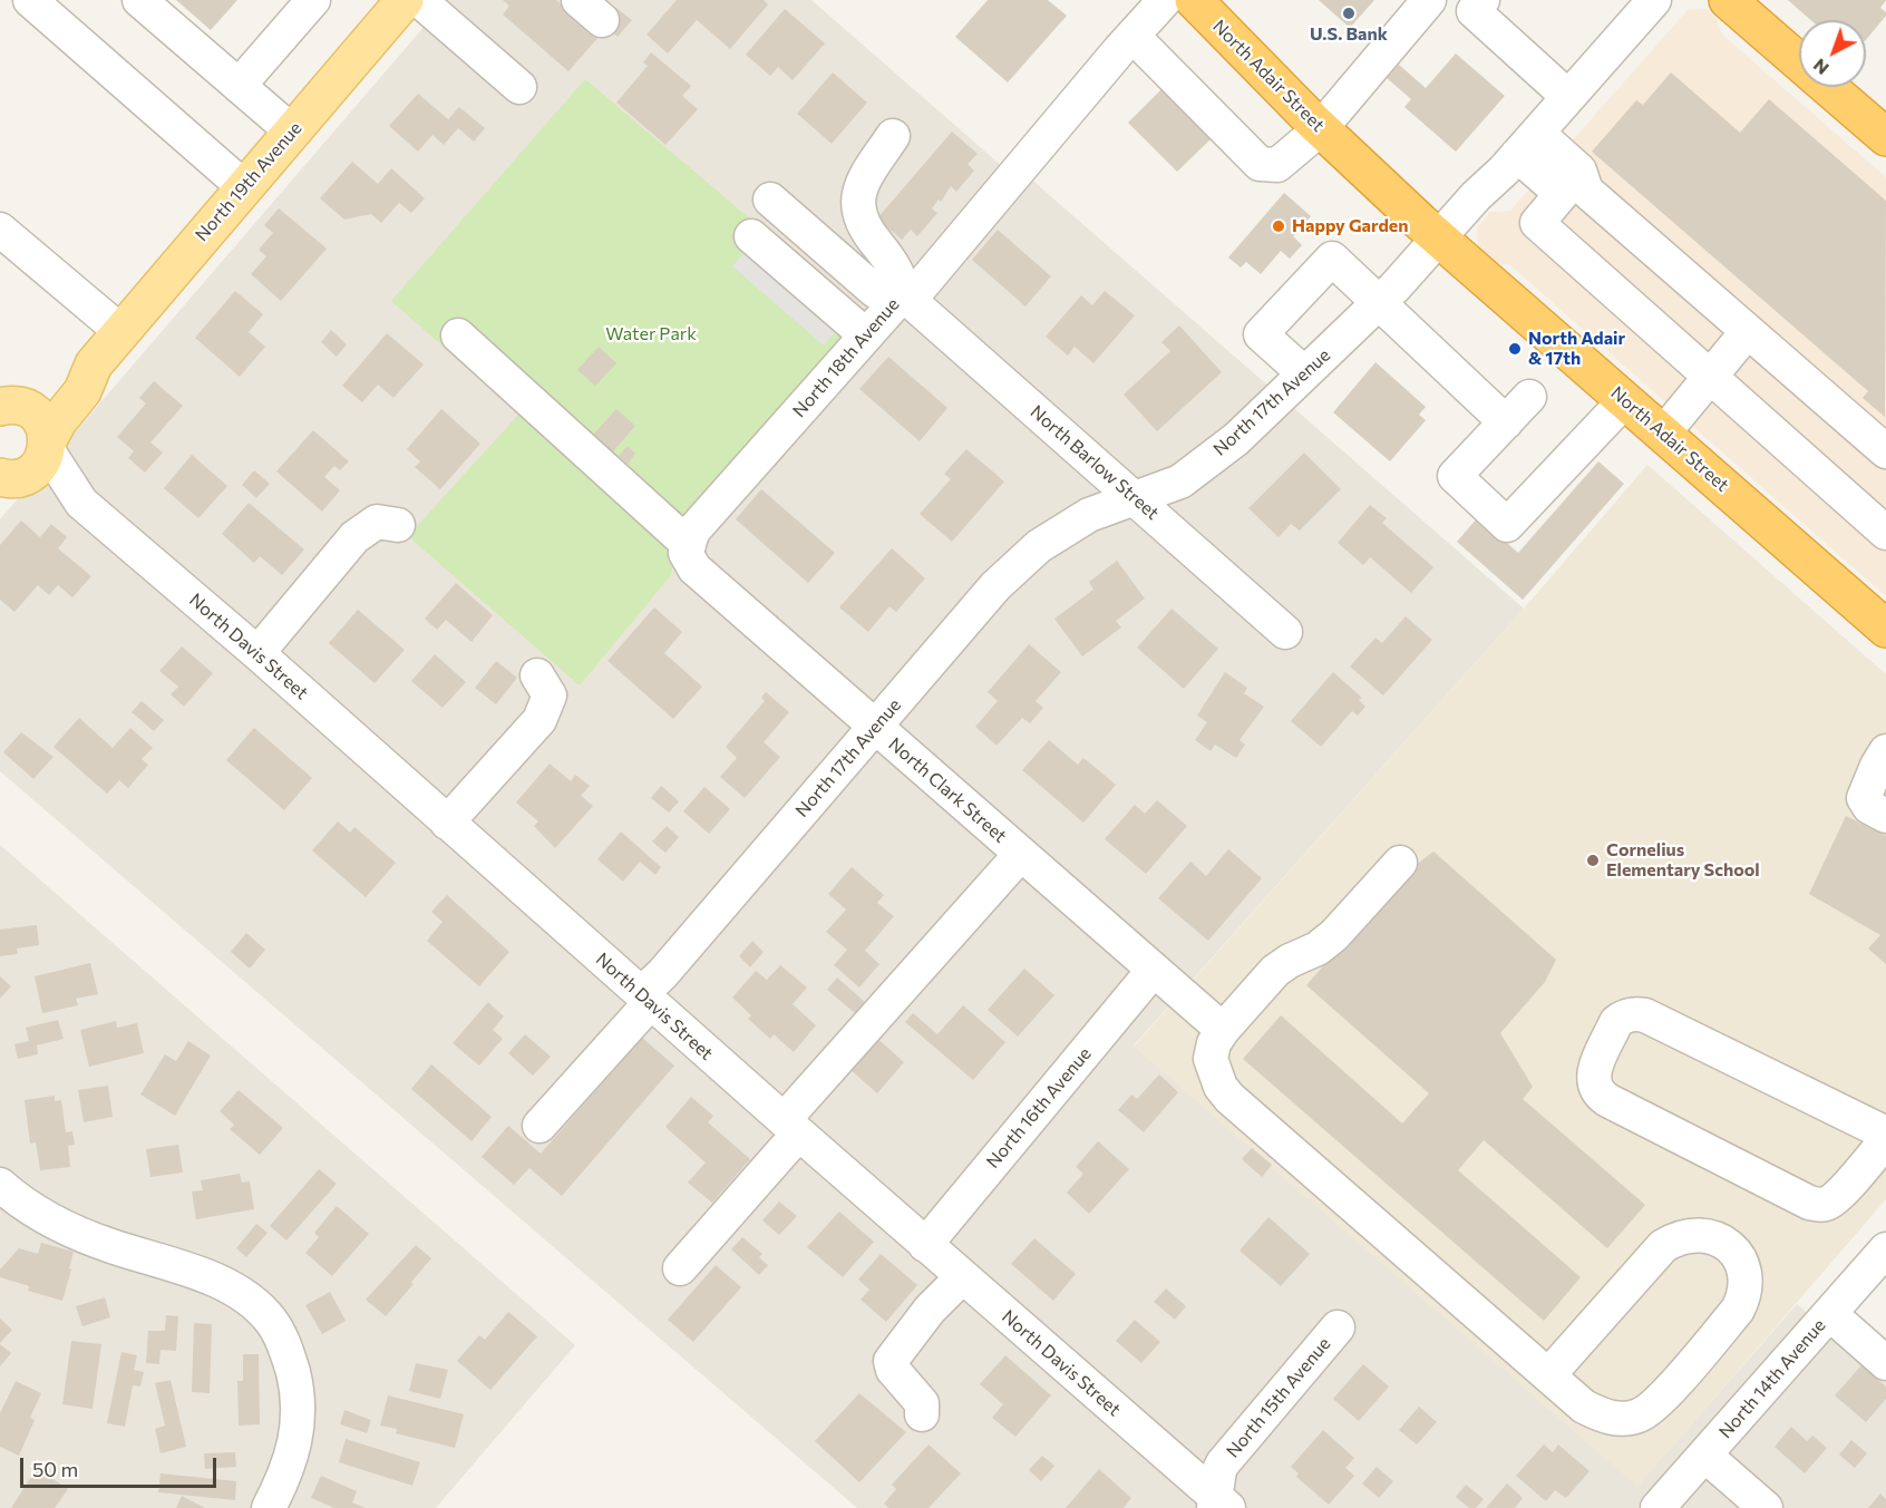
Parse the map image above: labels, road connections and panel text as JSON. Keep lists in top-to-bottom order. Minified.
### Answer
{"streets":{"highway":["North Adair Street"],"main road":["North 19th Avenue"],"street":["North 18th Avenue","North 17th Avenue","North Barlow Street","North Davis Street","North Clark Street","North 16th Avenue","North 14th Avenue","North 15th Avenue"]},"crossings":[["North Adair Street","North 17th Avenue"],["North 18th Avenue","North Barlow Street"],["North 18th Avenue","North Clark Street"],["North 17th Avenue","North Barlow Street"],["North 17th Avenue","North Davis Street"],["North 17th Avenue","North Clark Street"],["North Davis Street","North 16th Avenue"],["North Davis Street","North 15th Avenue"],["North Clark Street","North 16th Avenue"]],"parks":["Water Park"],"places":["U.S. Bank","Happy Garden","North Adair & 17th","Cornelius Elementary School"],"scale_bar":"50 m","north":"bottom left"}
